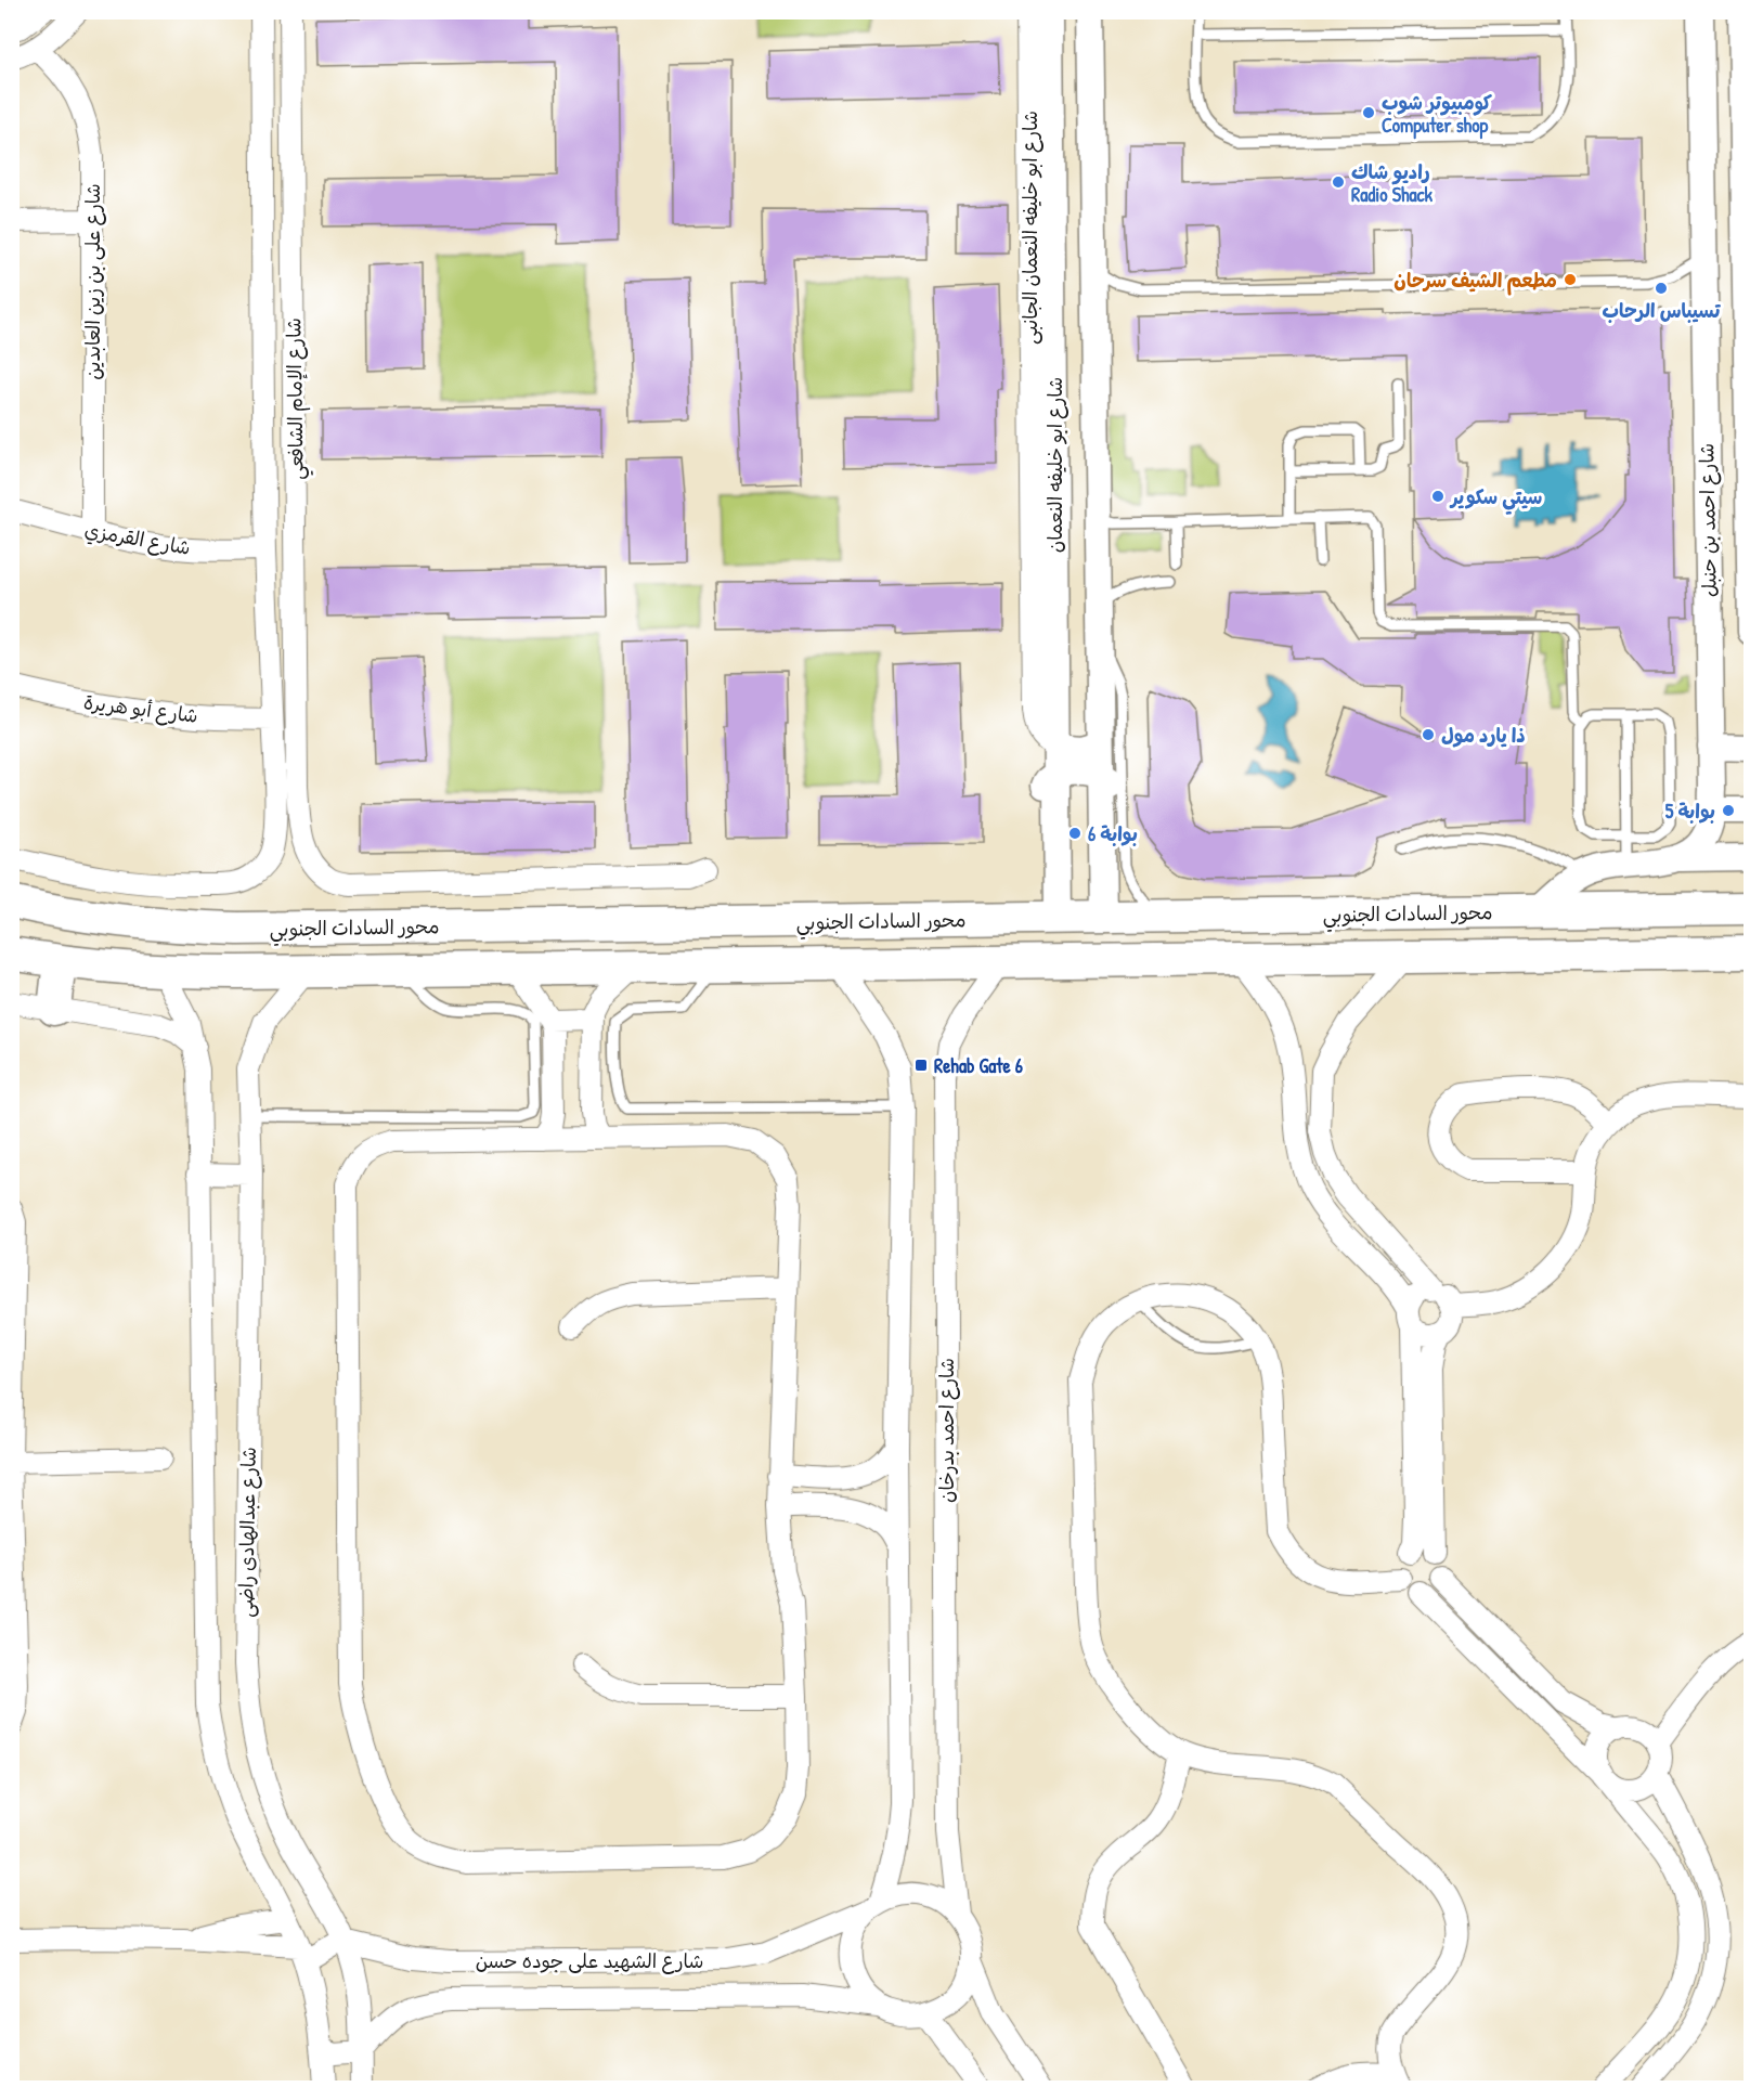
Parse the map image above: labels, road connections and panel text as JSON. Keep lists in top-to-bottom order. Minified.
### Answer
{"streets":{"main road":["محور السادات الجنوبي"],"street":["شارع ابو خليفه النعمان الجانبى","شارع على بن زين العابدين","شارع الإمام الشافعي","شارع ابو خليفه النعمان","شارع احمد بن حنبل","شارع القرمزي","شارع أبو هريرة","شارع احمد بدرخان","شارع عبدالهادى راضى","شارع الشهيد على جوده حسن"]},"crossings":[["شارع ابو خليفه النعمان الجانبى","شارع ابو خليفه النعمان"],["شارع على بن زين العابدين","شارع القرمزي"],["شارع الإمام الشافعي","شارع القرمزي"],["شارع الإمام الشافعي","شارع أبو هريرة"],["شارع ابو خليفه النعمان","محور السادات الجنوبي"],["شارع احمد بدرخان","شارع الشهيد على جوده حسن"],["شارع عبدالهادى راضى","شارع الشهيد على جوده حسن"]],"places":{"other":["كومبيوتر شوب Computer shop","راديو شاك Radio Shack","مطعم الشيف سرحان","تسيباس الرحاب","سيتي سكوير","ذا يارد مول","بوابة 5","بوابة 6"],"transit":["Rehab Gate 6"]}}
